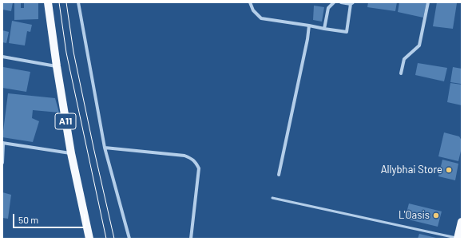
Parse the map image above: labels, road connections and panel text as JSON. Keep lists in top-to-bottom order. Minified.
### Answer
{"streets":{"main road":["A11"]},"places":["Allybhai Store","L'Oasis"],"scale_bar":"50 m"}
